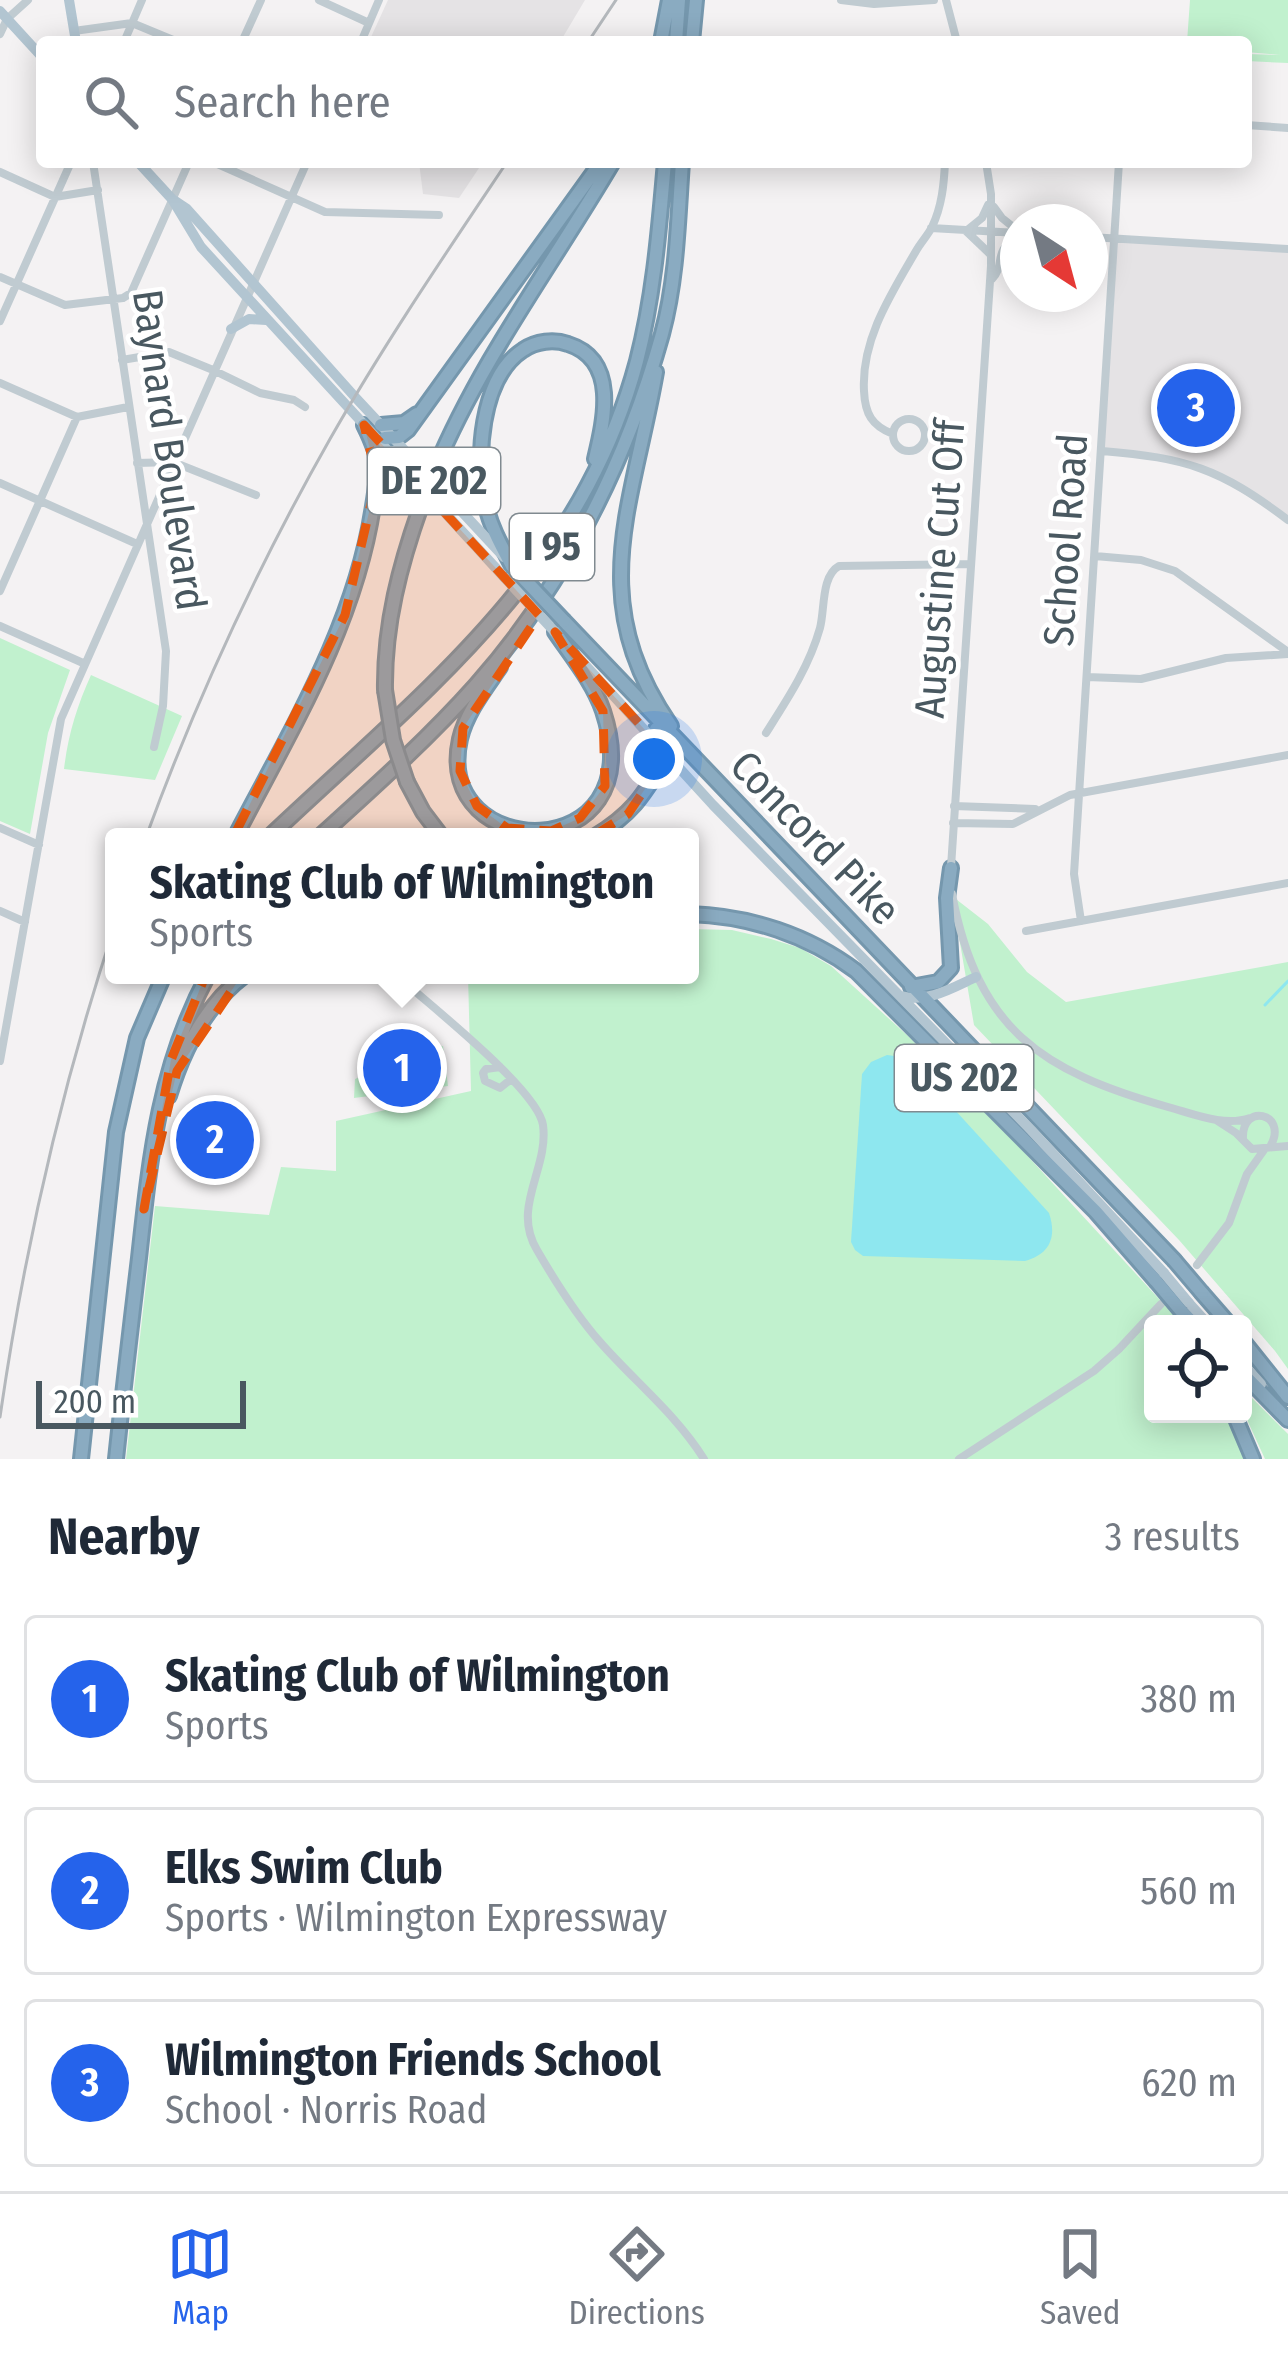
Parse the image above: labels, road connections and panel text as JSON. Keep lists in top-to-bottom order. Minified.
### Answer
{"streets":{"highway":["DE 202","I 95","Concord Pike","US 202"],"street":["Baynard Boulevard","School Road","Augustine Cut Off"]},"crossings":[["DE 202","Concord Pike"],["I 95","US 202"],["Concord Pike","US 202"]],"scale_bar":"200 m","north":"bottom right","page":{"search":"Search here","pins":["3","1","2"],"popup":["Skating Club of Wilmington","Sports"],"scale":"200 m","heading":["Nearby","3 results"],"list":[{"mark":"1","name":"Skating Club of Wilmington","note":"Sports","value":"380 m"},{"mark":"2","name":"Elks Swim Club","note":"Sports · Wilmington Expressway","value":"560 m"},{"mark":"3","name":"Wilmington Friends School","note":"School · Norris Road","value":"620 m"}],"nav":["Map","Directions","Saved"]}}
